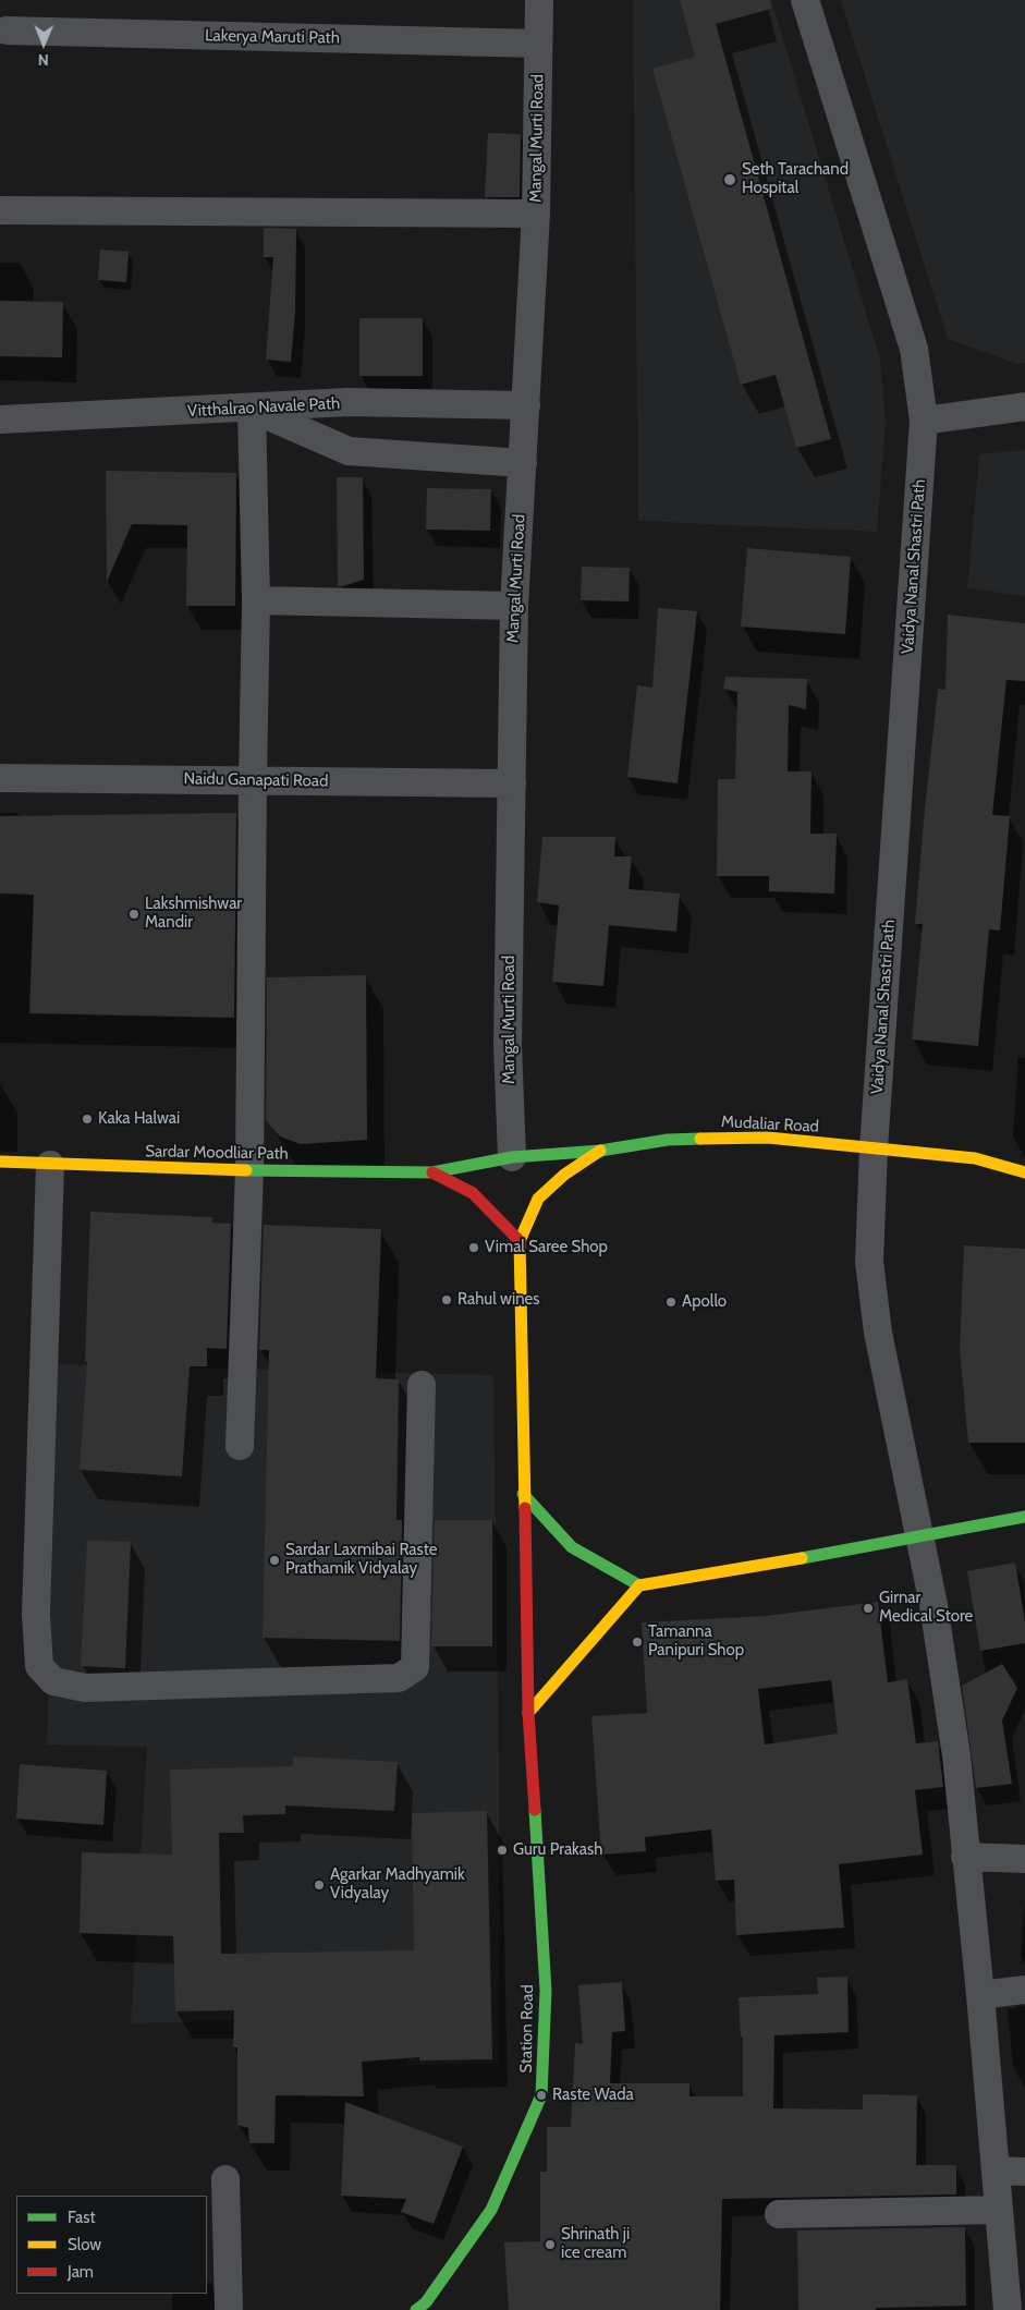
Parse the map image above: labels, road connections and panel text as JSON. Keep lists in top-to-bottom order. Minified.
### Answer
{"streets":{"street":["Lakerya Maruti Path","Mangal Murti Road","Vitthalrao Navale Path","Vaidya Nanal Shastri Path","Naidu Ganapati Road","Mudaliar Road","Sardar Moodliar Path","Station Road"]},"crossings":[["Lakerya Maruti Path","Mangal Murti Road"],["Mangal Murti Road","Vitthalrao Navale Path"],["Mangal Murti Road","Naidu Ganapati Road"],["Mangal Murti Road","Mudaliar Road"],["Mangal Murti Road","Sardar Moodliar Path"],["Vaidya Nanal Shastri Path","Mudaliar Road"],["Mudaliar Road","Sardar Moodliar Path"],["Sardar Moodliar Path","Station Road"]],"places":["Seth Tarachand Hospital","Lakshmishwar Mandir","Kaka Halwai","Vimal Saree Shop","Rahul wines","Apollo","Sardar Laxmibai Raste Prathamik Vidyalay","Girnar Medical Store","Tamanna Panipuri Shop","Guru Prakash","Agarkar Madhyamik Vidyalay","Raste Wada","Shrinath ji ice cream"],"legend":["Fast","Slow","Jam"],"north":"bottom"}
